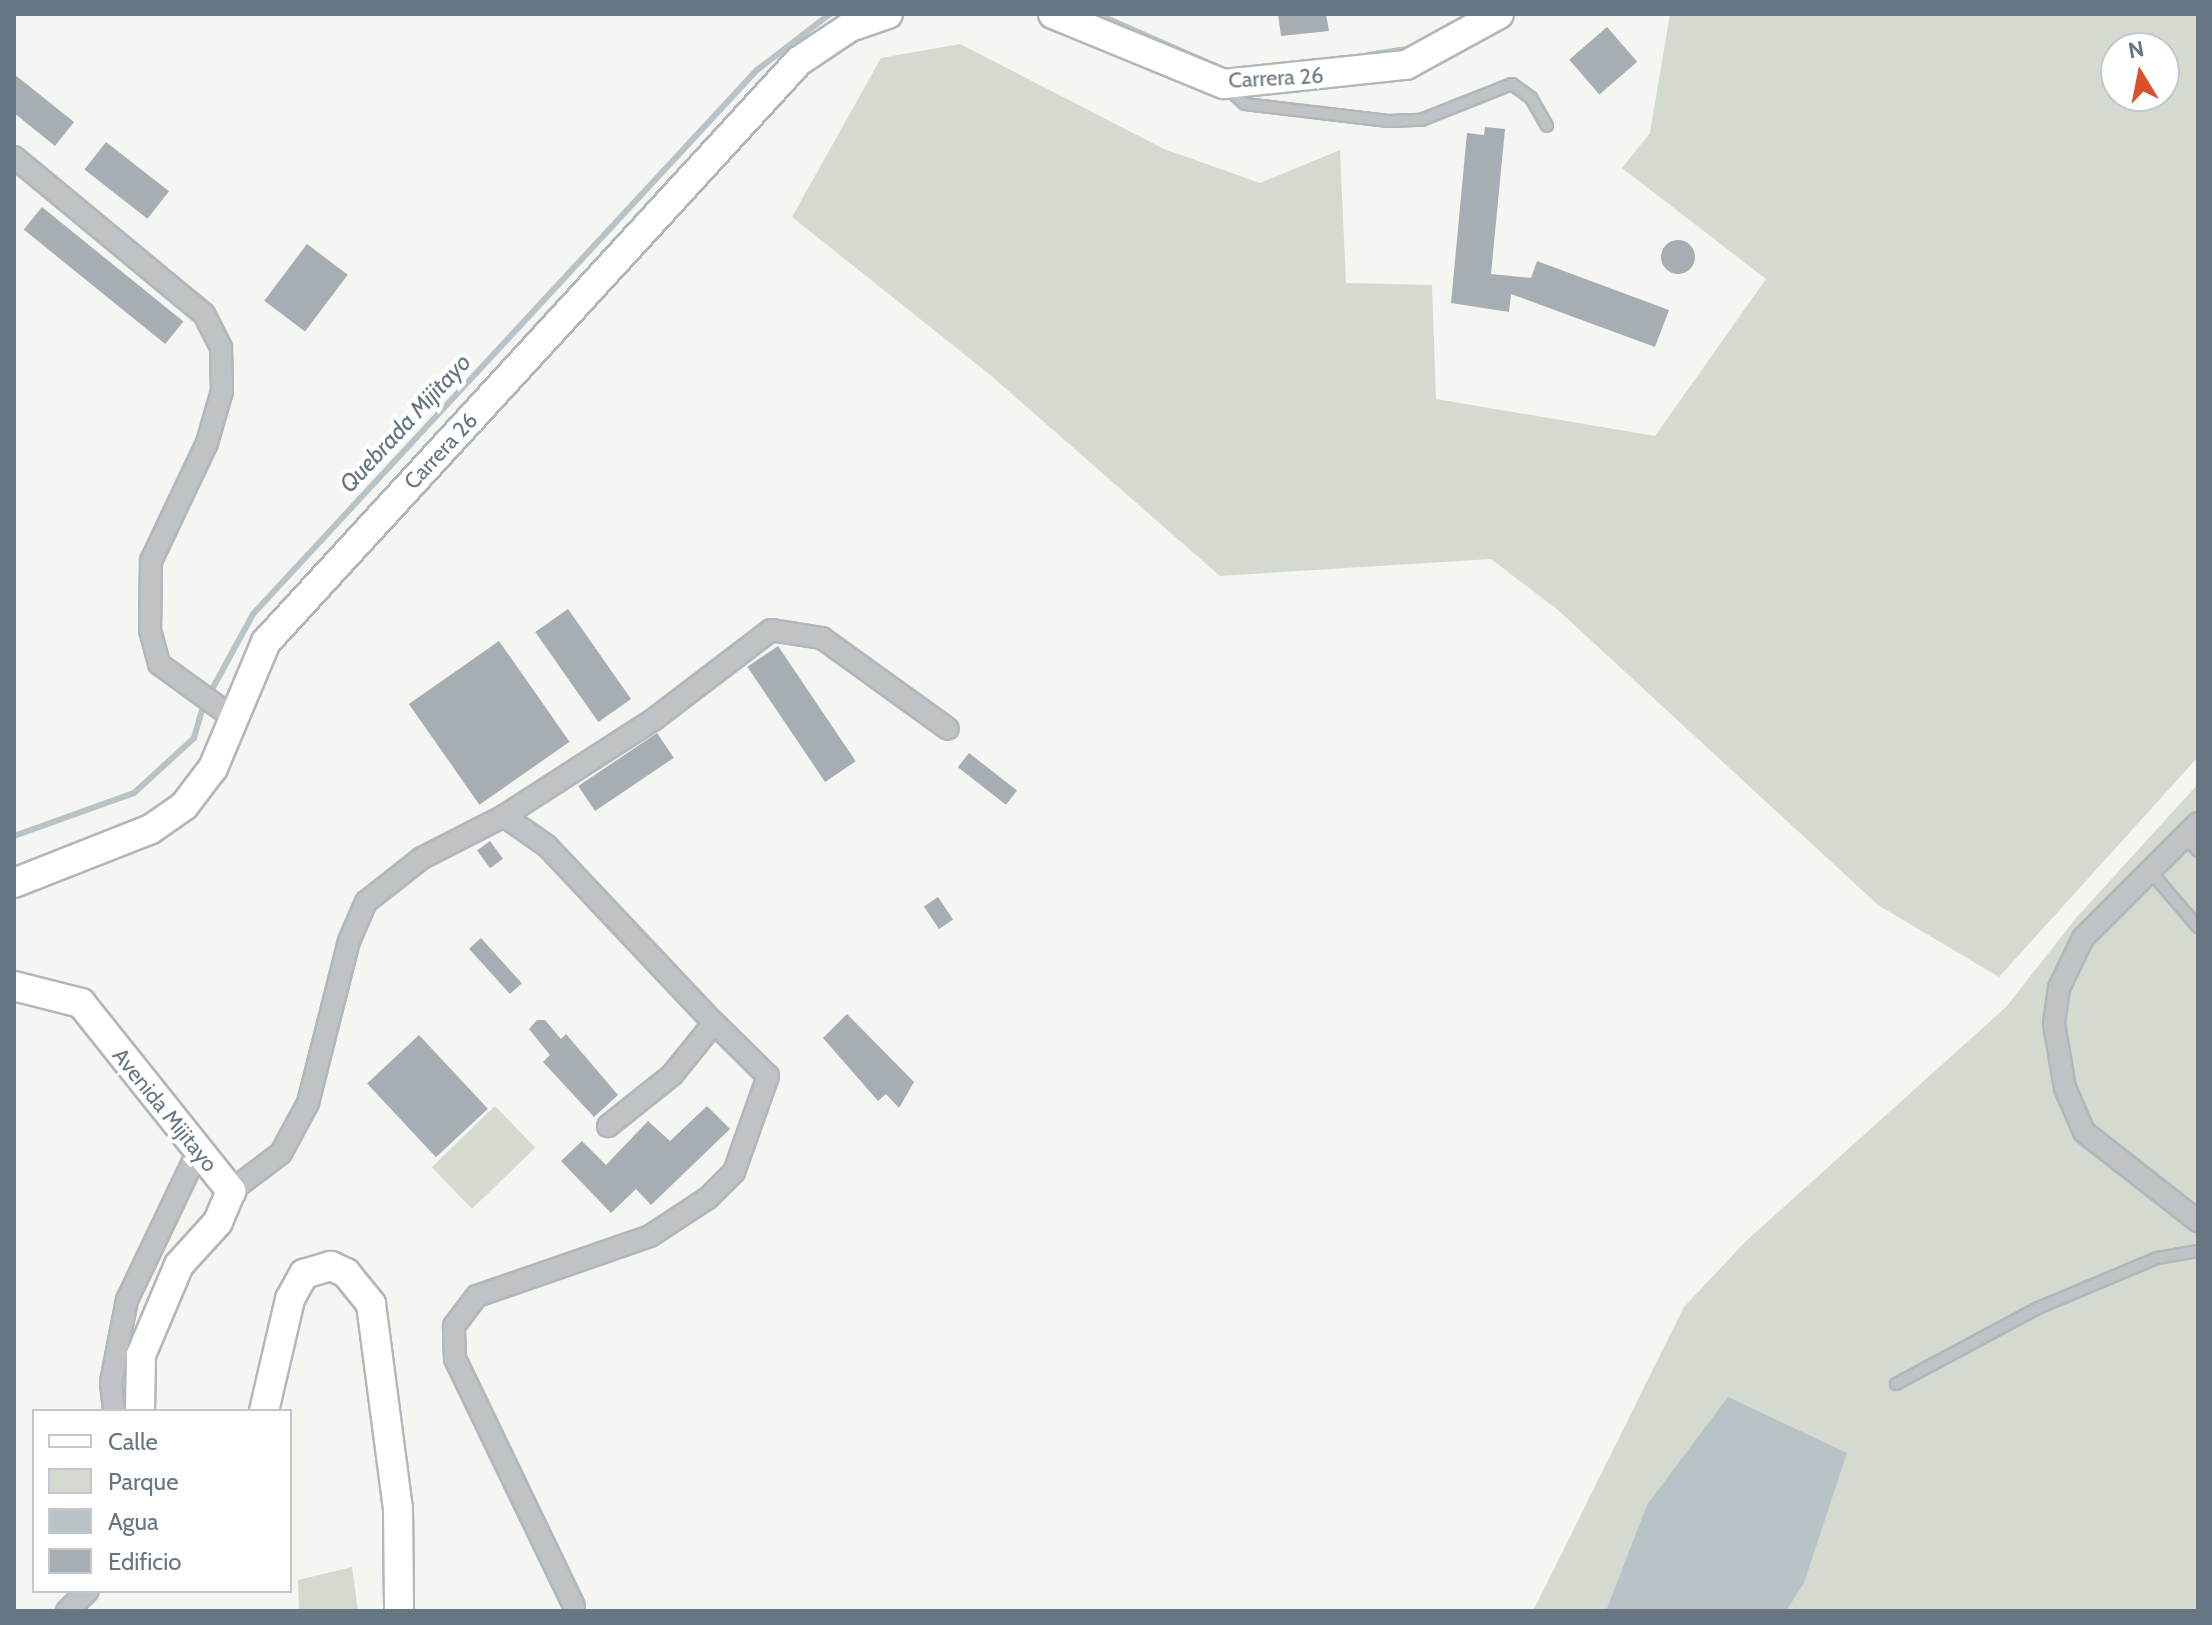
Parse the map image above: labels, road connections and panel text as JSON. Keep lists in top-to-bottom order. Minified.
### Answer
{"streets":{"street":["Carrera 26","Avenida Mijitayo"]},"water":["Quebrada Mijitayo"],"legend":["Calle","Parque","Agua","Edificio"],"north":"top"}
